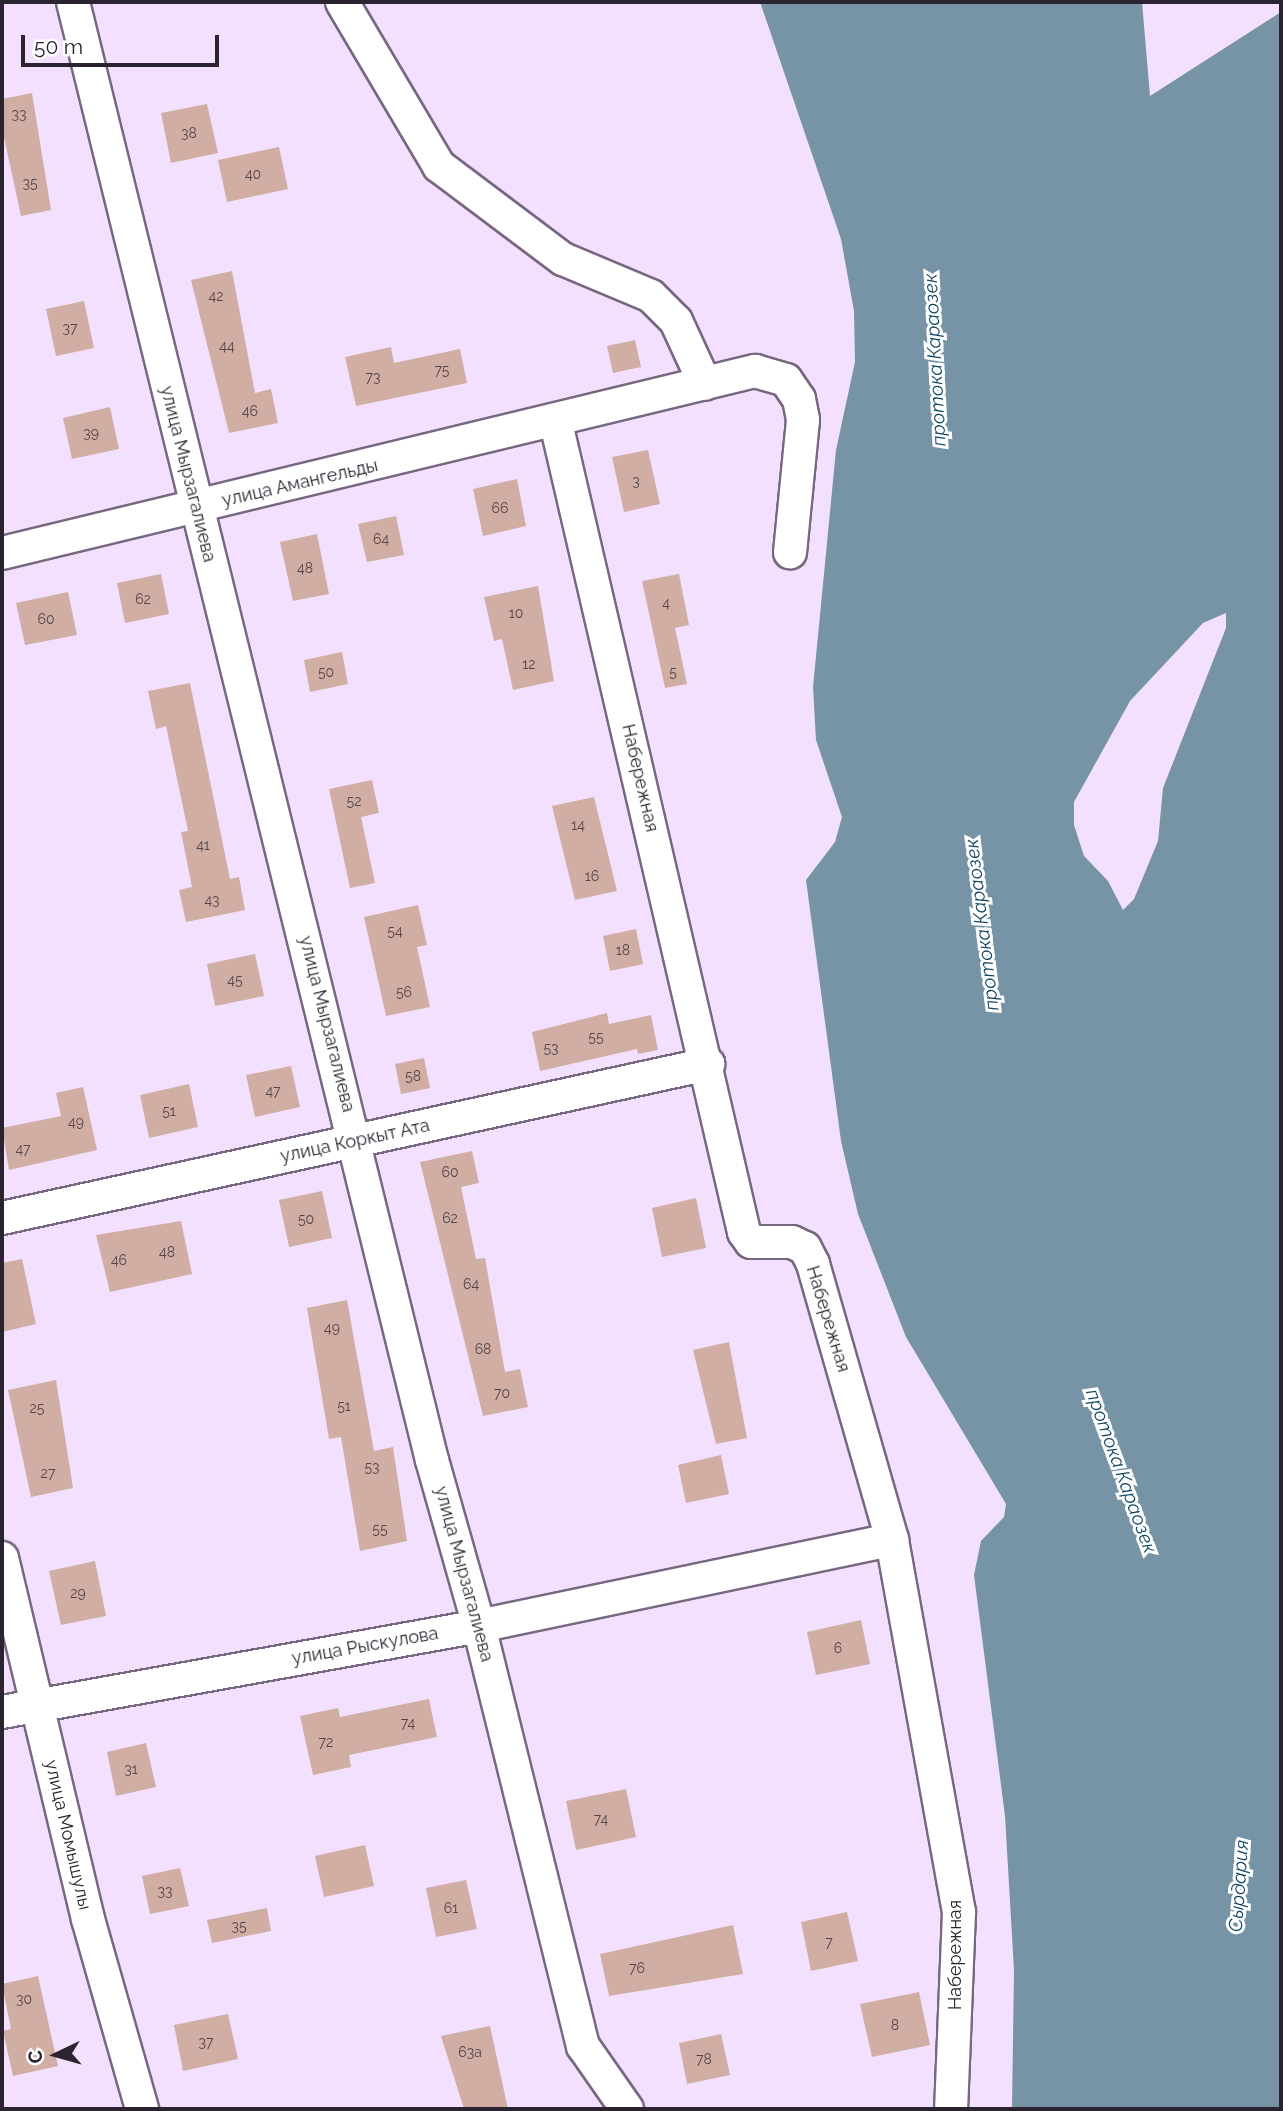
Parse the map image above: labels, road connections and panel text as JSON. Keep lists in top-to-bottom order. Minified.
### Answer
{"streets":{"street":["улица Мырзагалиева","улица Амангельды","Набережная","улица Коркыт Ата","улица Рыскулова","улица Момышулы"]},"crossings":[["улица Мырзагалиева","улица Амангельды"],["улица Мырзагалиева","улица Коркыт Ата"],["улица Мырзагалиева","улица Рыскулова"],["улица Амангельды","Набережная"],["Набережная","улица Коркыт Ата"],["Набережная","улица Рыскулова"],["улица Рыскулова","улица Момышулы"]],"water":["протока Караозек","Сырдария"],"house_numbers":["33","38","40","35","42","37","44","75","73","46","39","3","66","64","48","62","4","10","60","12","50","5","52","14","41","16","43","54","18","45","56","55","53","58","47","51","49","47","60","62","50","48","46","64","49","68","70","51","25","53","27","55","29","6","74","72","31","74","33","61","35","7","76","30","8","37","63а","78"],"scale_bar":"50 m","north":"left"}
